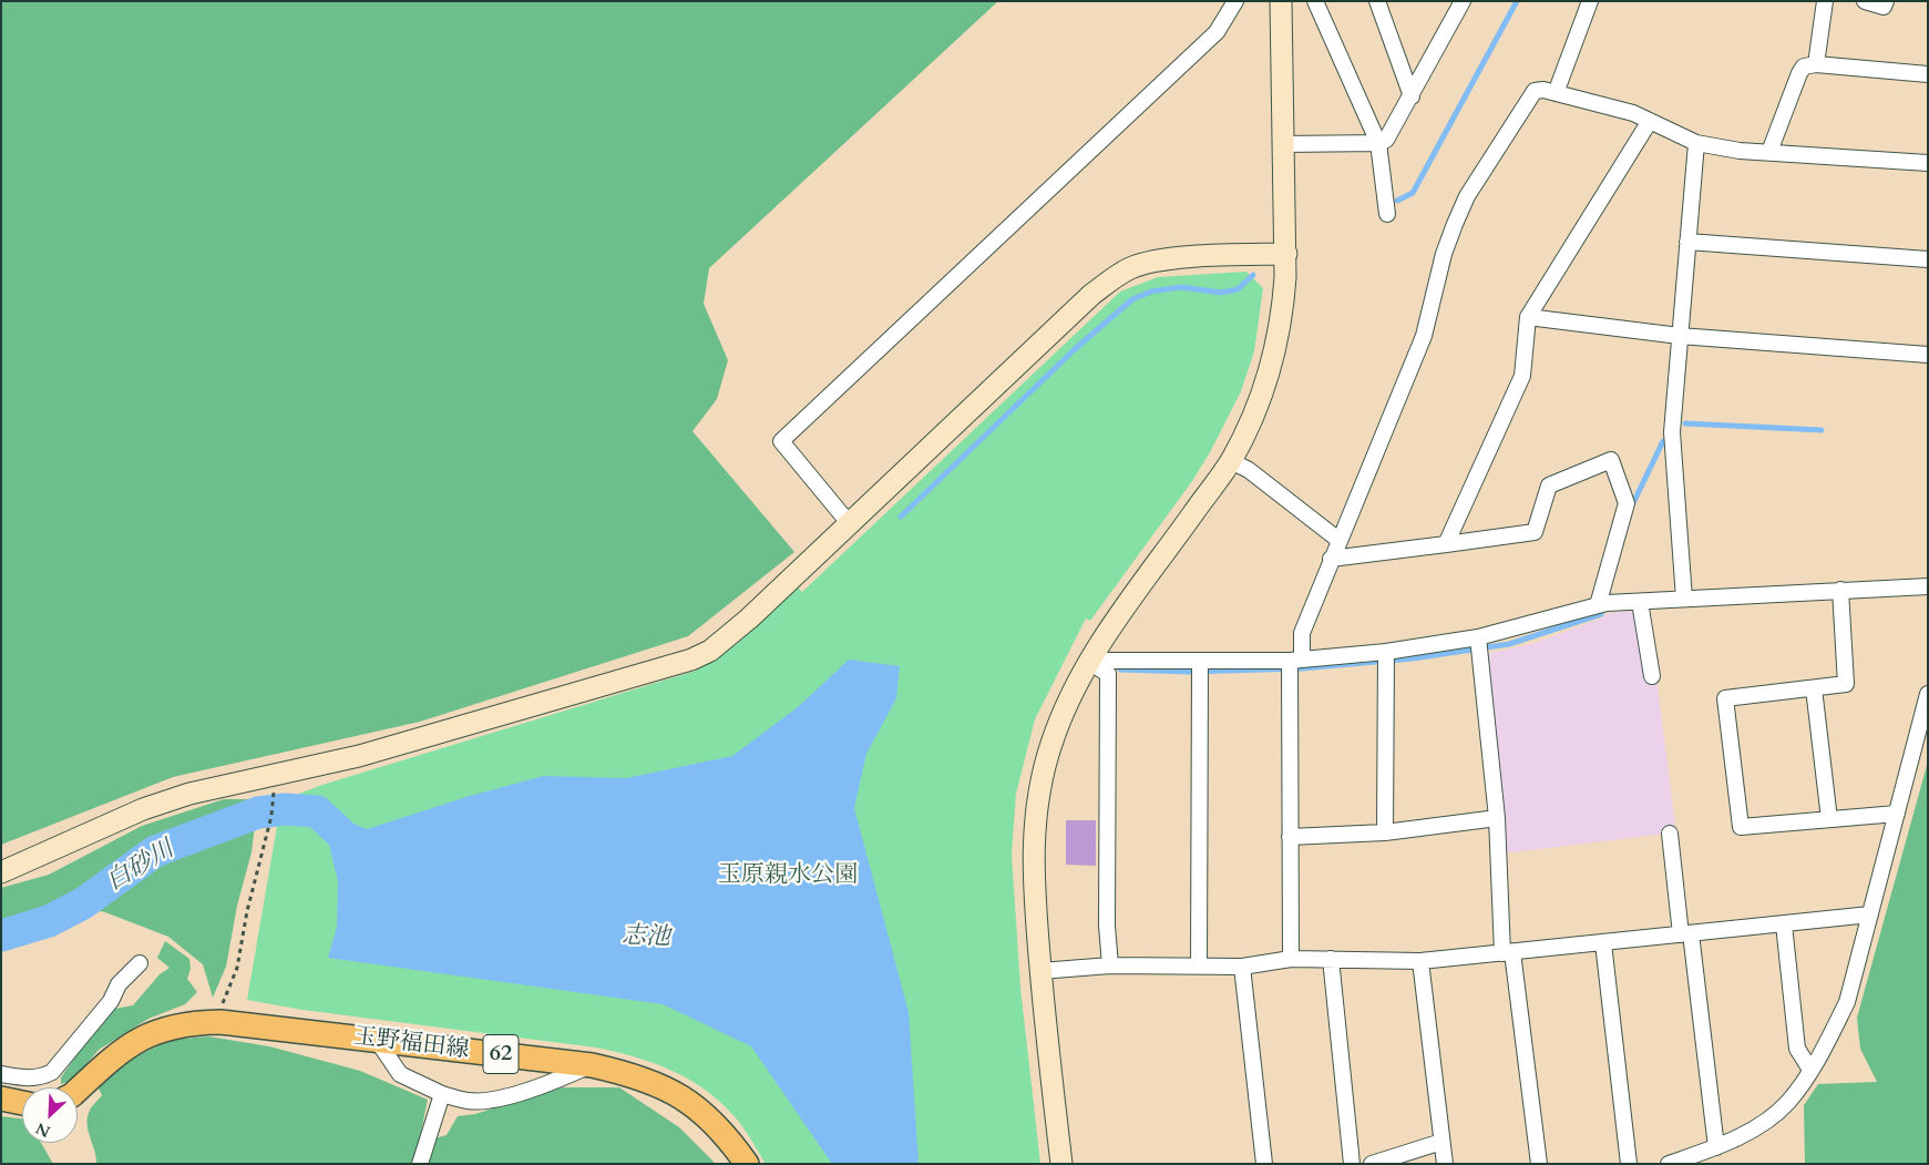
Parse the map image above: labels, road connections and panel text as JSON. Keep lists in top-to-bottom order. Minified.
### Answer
{"streets":{"main road":["玉野福田線","62"]},"water":["白砂川","志池"],"parks":["玉原親水公園"],"north":"bottom left"}
